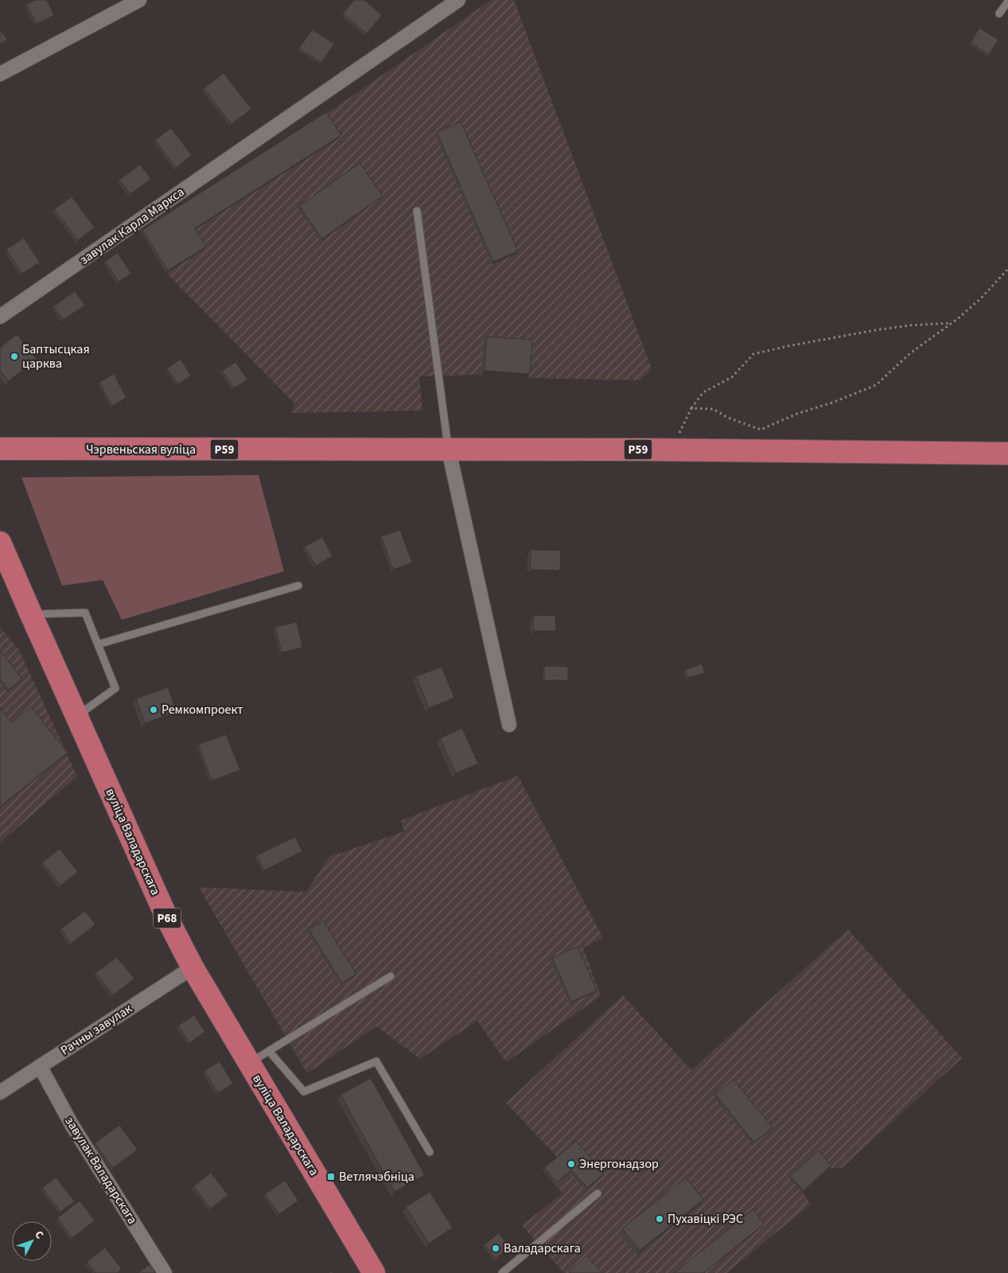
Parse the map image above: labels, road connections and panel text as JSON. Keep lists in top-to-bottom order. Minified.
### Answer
{"streets":{"main road":["Чэрвеньская вуліца","Р59","вуліца Валадарскага","Р68"],"street":["завулак Карла Маркса","Рачны завулак","завулак Валадарскага"]},"crossings":[["Чэрвеньская вуліца","Р59"],["вуліца Валадарскага","Рачны завулак"],["Рачны завулак","завулак Валадарскага"]],"places":{"other":["Баптысцкая царква","Ремкомпроект","Энергонадзор","Пухавіцкі РЭС","Валадарскага"],"transit":["Ветлячэбніца"]},"north":"top right"}
